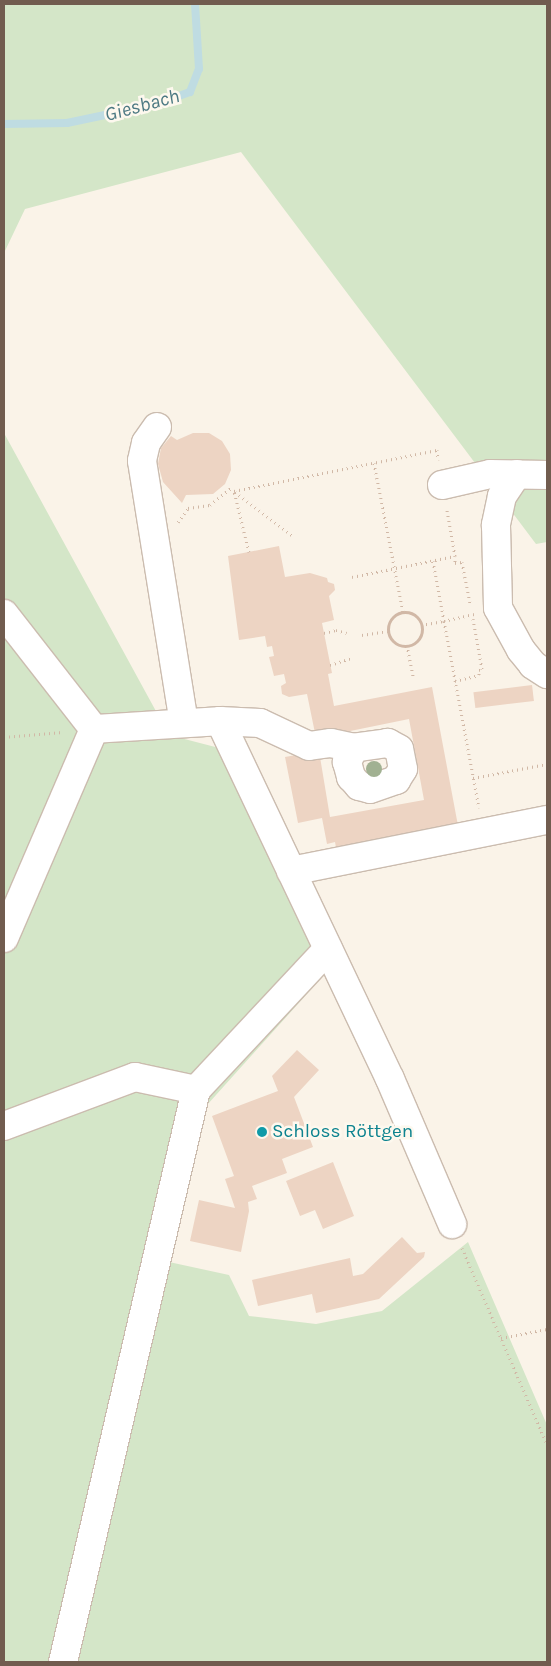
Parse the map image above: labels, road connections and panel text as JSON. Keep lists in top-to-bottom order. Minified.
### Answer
{"water":["Giesbach"],"places":["Schloss Röttgen"]}
